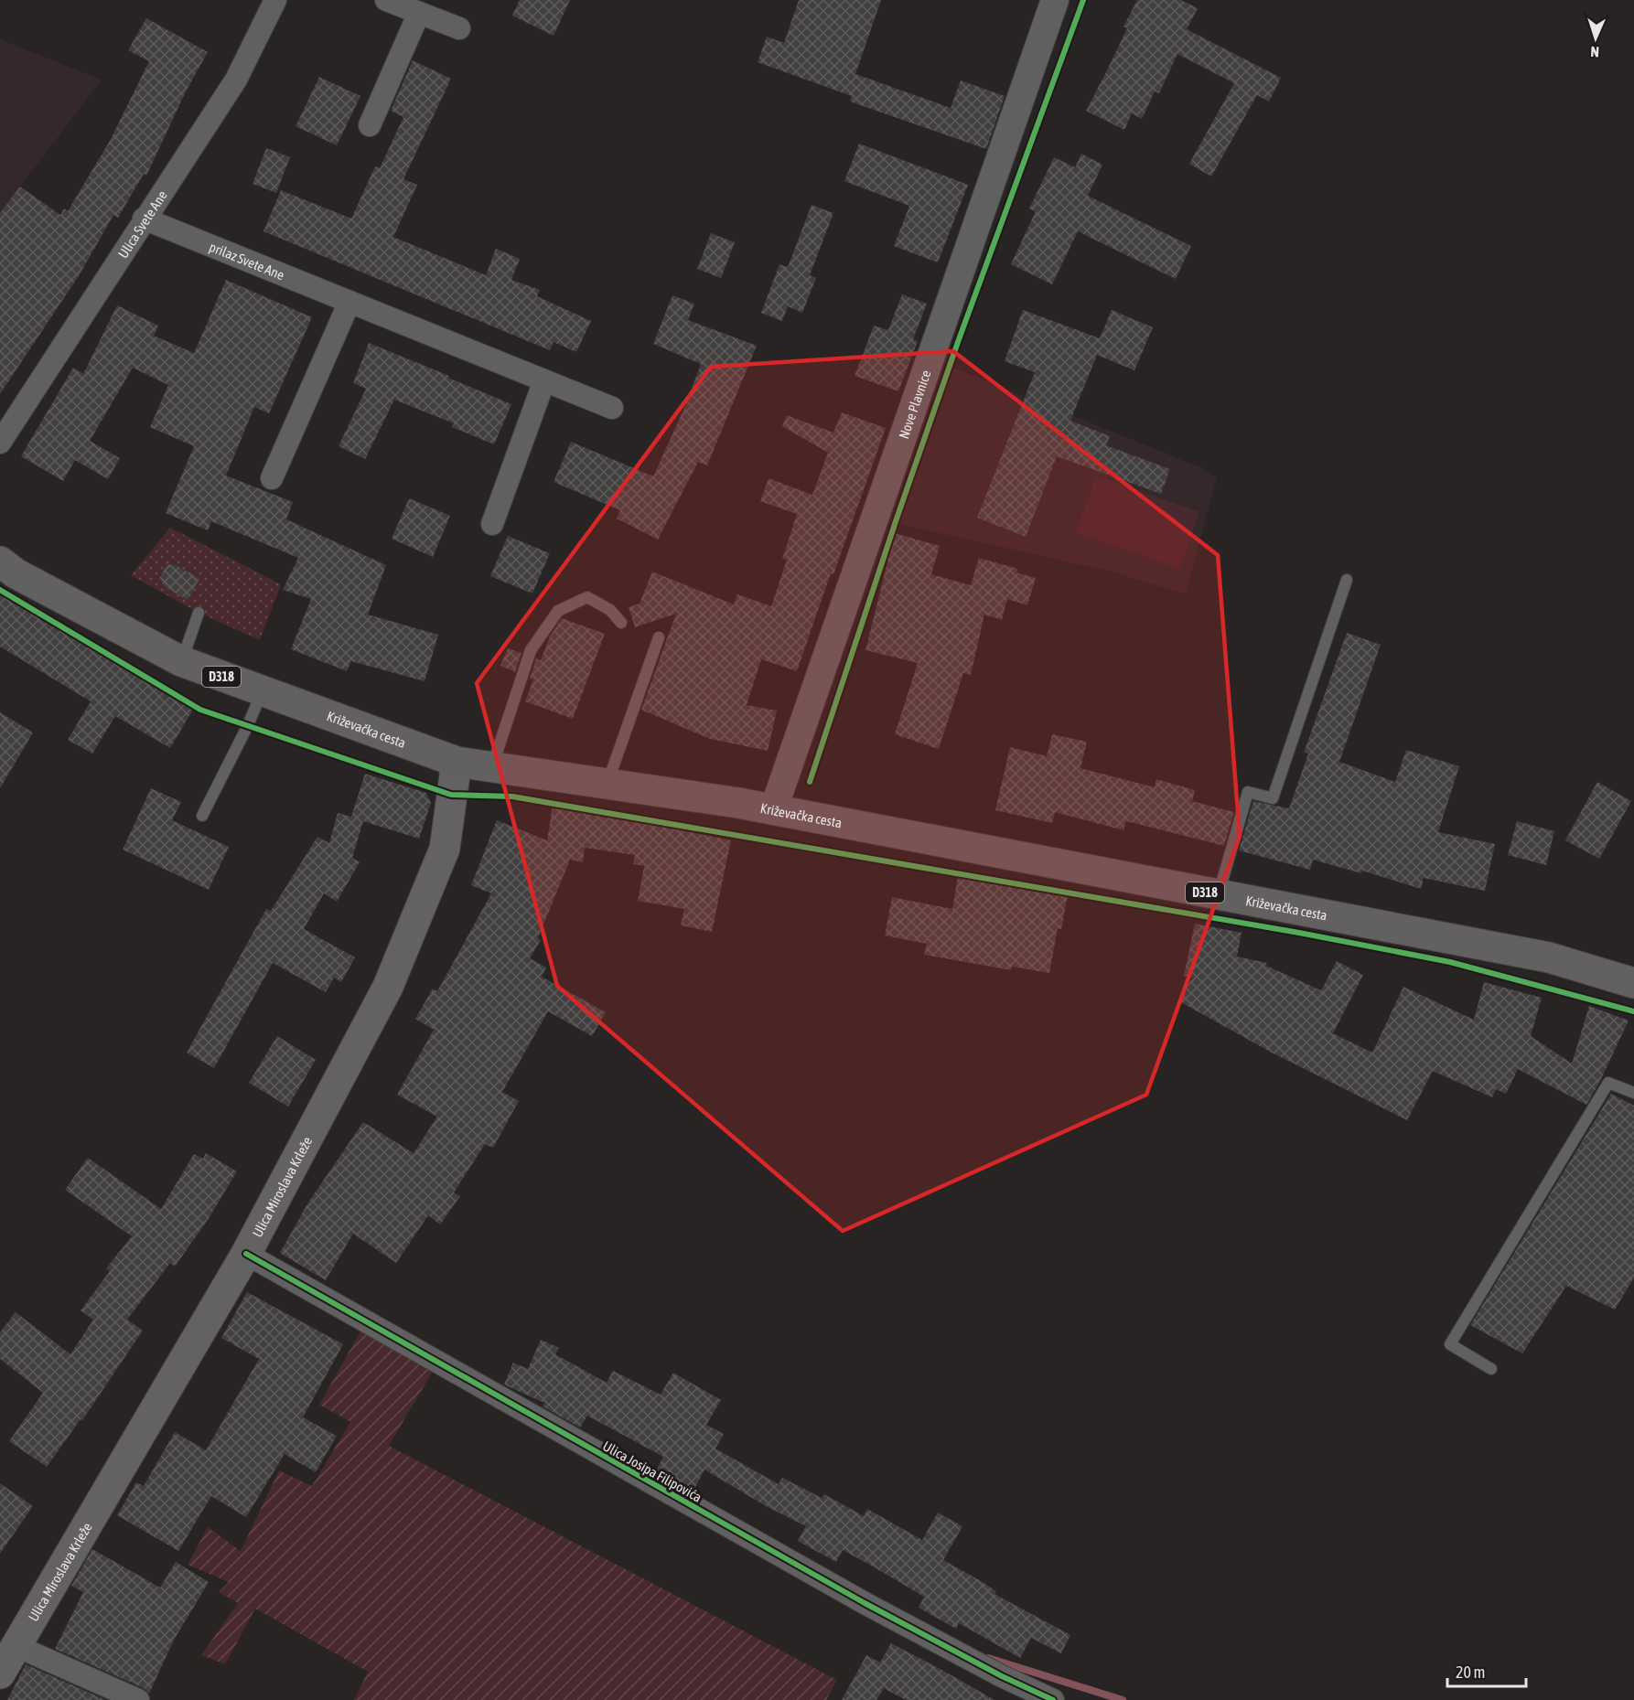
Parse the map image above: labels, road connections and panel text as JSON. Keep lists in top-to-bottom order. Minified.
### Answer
{"streets":{"main road":["D318","Križevačka cesta","Ulica Miroslava Krleže"],"street":["Ulica Svete Ane","prilaz Svete Ane","Nove Plavnice","Ulica Josipa Filipovića"]},"crossings":[["Ulica Svete Ane","prilaz Svete Ane"],["Nove Plavnice","Križevačka cesta"],["Križevačka cesta","Ulica Miroslava Krleže"],["Ulica Miroslava Krleže","Ulica Josipa Filipovića"]],"scale_bar":"20 m","north":"bottom"}
